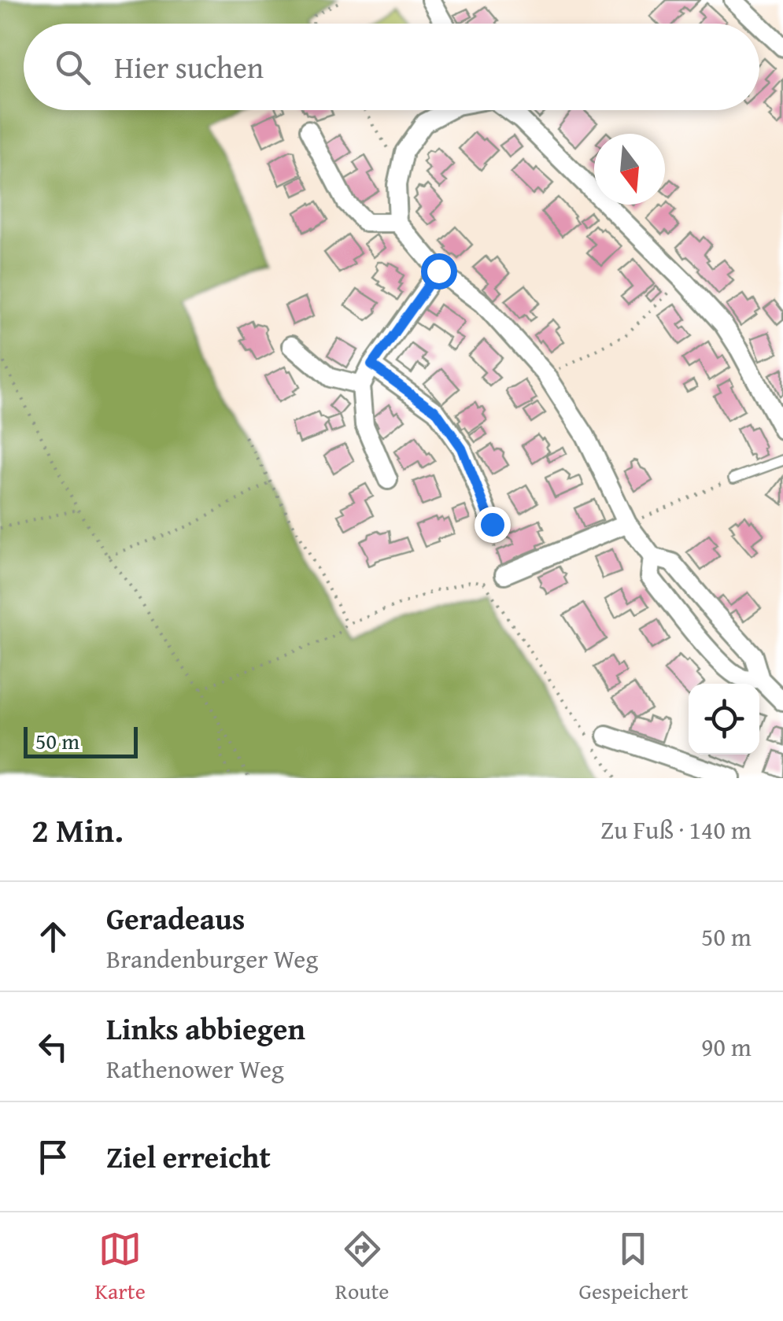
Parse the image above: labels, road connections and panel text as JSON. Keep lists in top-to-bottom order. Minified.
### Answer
{"scale_bar":"50 m","north":"bottom","page":{"search":"Hier suchen","scale":"50 m","heading":["2 Min.","Zu Fuß · 140 m"],"list":[["Geradeaus","Brandenburger Weg","50 m"],["Links abbiegen","Rathenower Weg","90 m"],"Ziel erreicht"],"nav":["Karte","Route","Gespeichert"]}}
